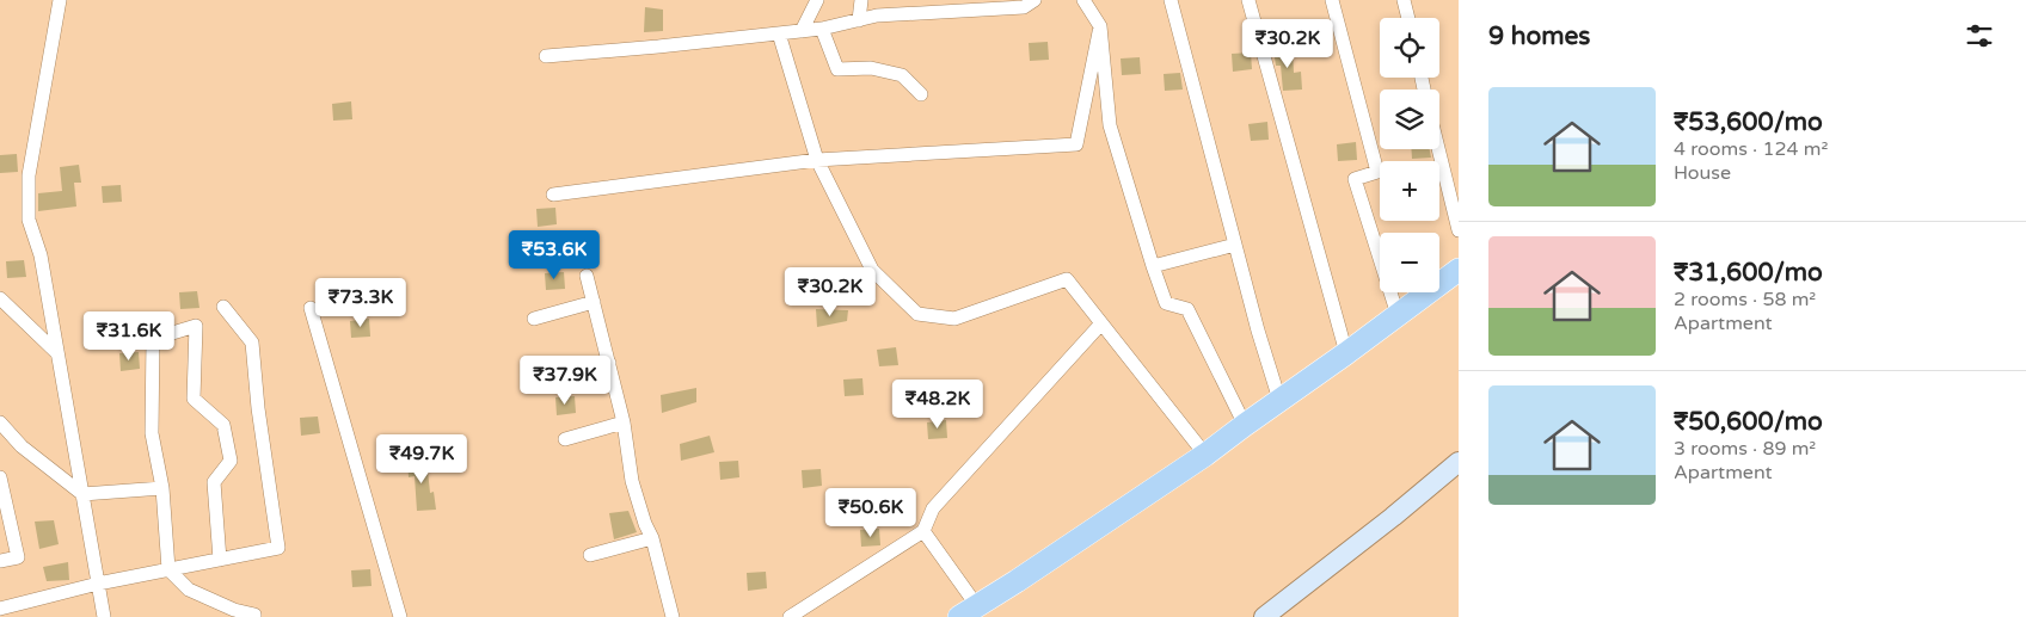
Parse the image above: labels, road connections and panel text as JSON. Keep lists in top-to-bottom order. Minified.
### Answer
{"page":{"heading":"9 homes","map_buttons":["+","−"],"price":["₹30.2K","₹53.6K","₹30.2K","₹73.3K","₹31.6K","₹37.9K","₹48.2K","₹49.7K","₹50.6K"],"list":[{"name":"₹53,600/mo","note":"4 rooms · 124 m² · House"},{"name":"₹31,600/mo","note":"2 rooms · 58 m² · Apartment"},{"name":"₹50,600/mo","note":"3 rooms · 89 m² · Apartment"}]}}
